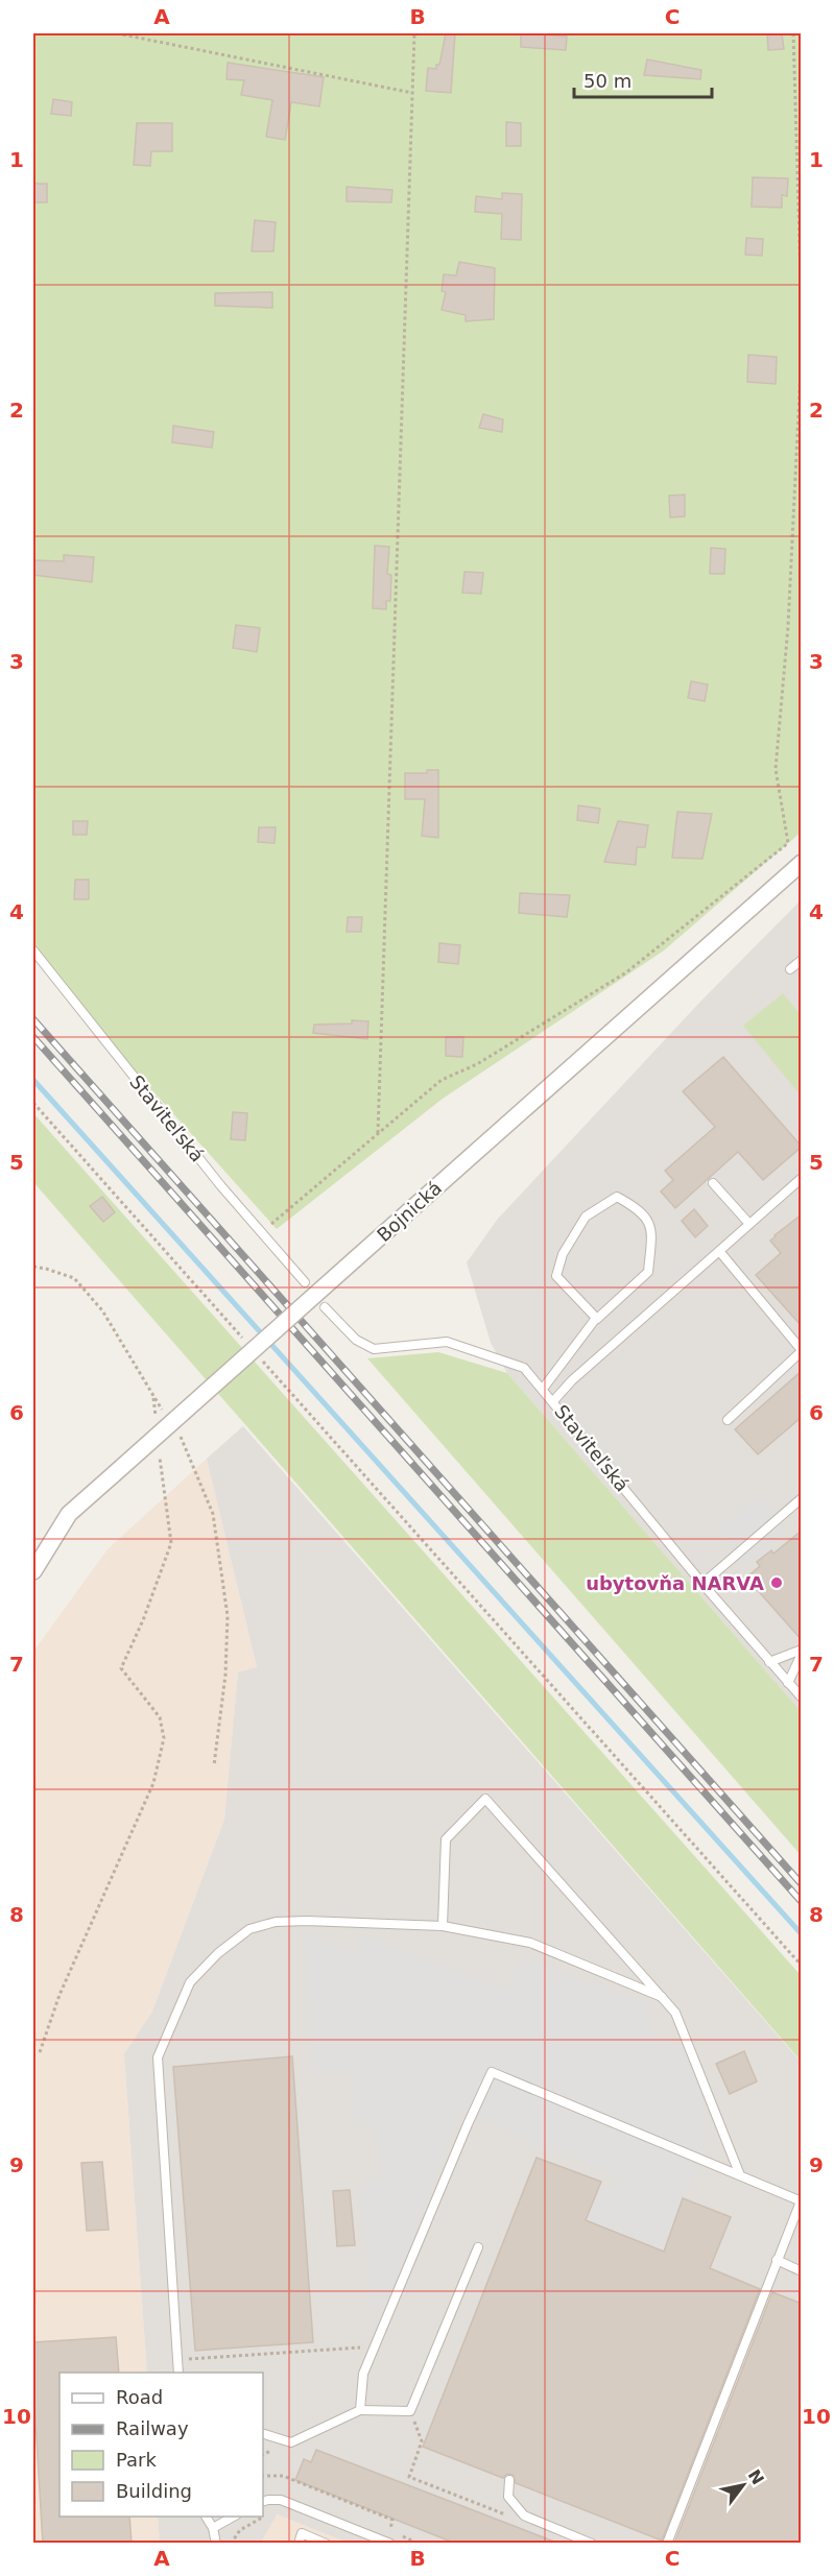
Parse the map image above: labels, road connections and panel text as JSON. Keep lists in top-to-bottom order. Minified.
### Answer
{"streets":{"street":["Bojnická"],"lane":["Staviteľská"]},"places":["ubytovňa NARVA"],"legend":["Road","Railway","Park","Building"],"scale_bar":"50 m","north":"top right","grid":{"columns":["A","B","C"],"rows":["1","2","3","4","5","6","7","8","9","10"]}}
